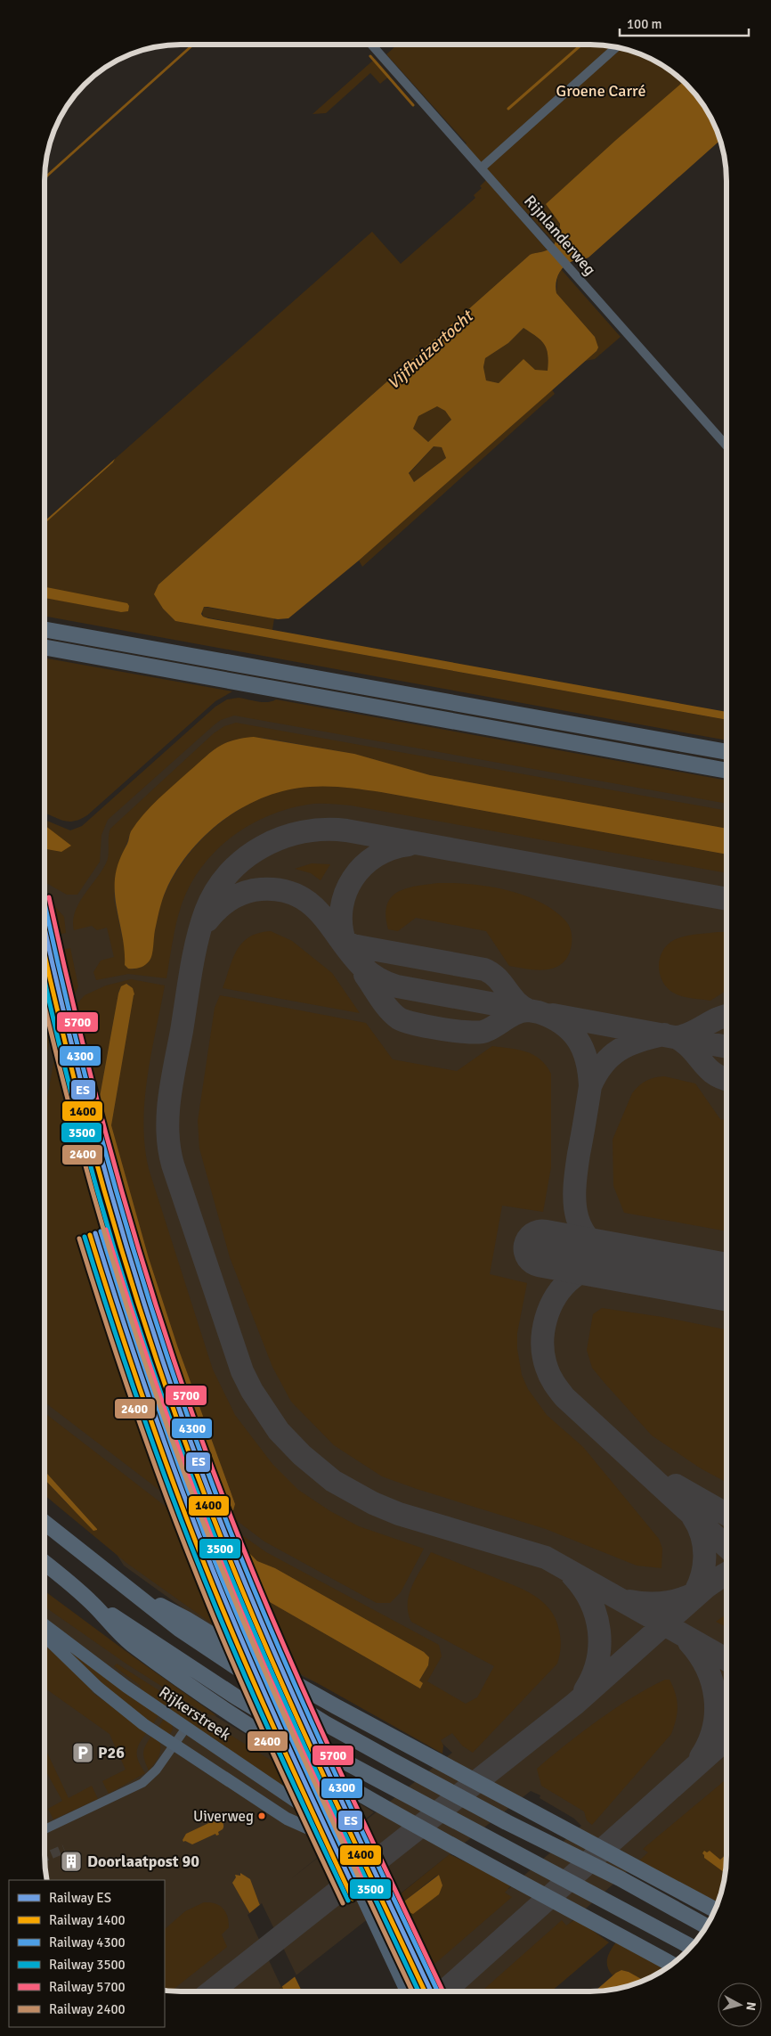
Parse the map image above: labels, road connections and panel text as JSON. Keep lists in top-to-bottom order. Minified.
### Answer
{"streets":{"street":["Rijnlanderweg","Rijkerstreek"]},"water":["Vijfhuizertocht"],"parks":["Groene Carré"],"places":{"parking":["P26"],"other":["Uiverweg"],"building":["Doorlaatpost 90"]},"lines":["rail line 5700","rail line 4300","rail line ES","rail line 1400","rail line 3500","rail line 2400"],"legend":["Railway ES","Railway 1400","Railway 4300","Railway 3500","Railway 5700","Railway 2400"],"scale_bar":"100 m","north":"right"}
